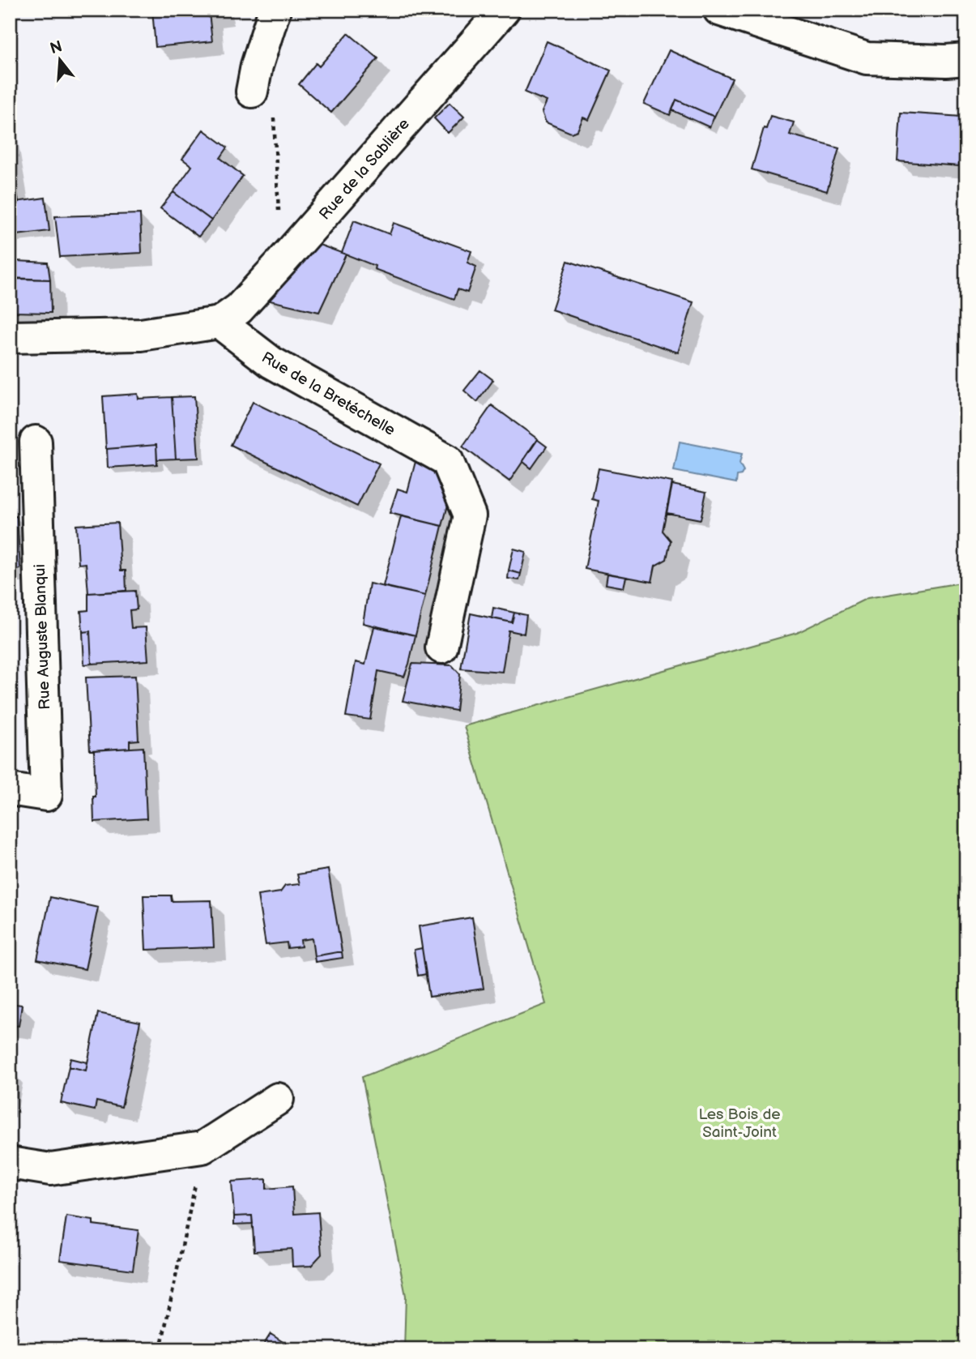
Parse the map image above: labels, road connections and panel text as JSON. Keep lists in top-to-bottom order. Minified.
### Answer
{"streets":{"street":["Rue de la Sablière","Rue de la Bretéchelle","Rue Auguste Blanqui"]},"crossings":[["Rue de la Sablière","Rue de la Bretéchelle"]],"parks":["Les Bois de Saint-Joint"],"north":"top"}
